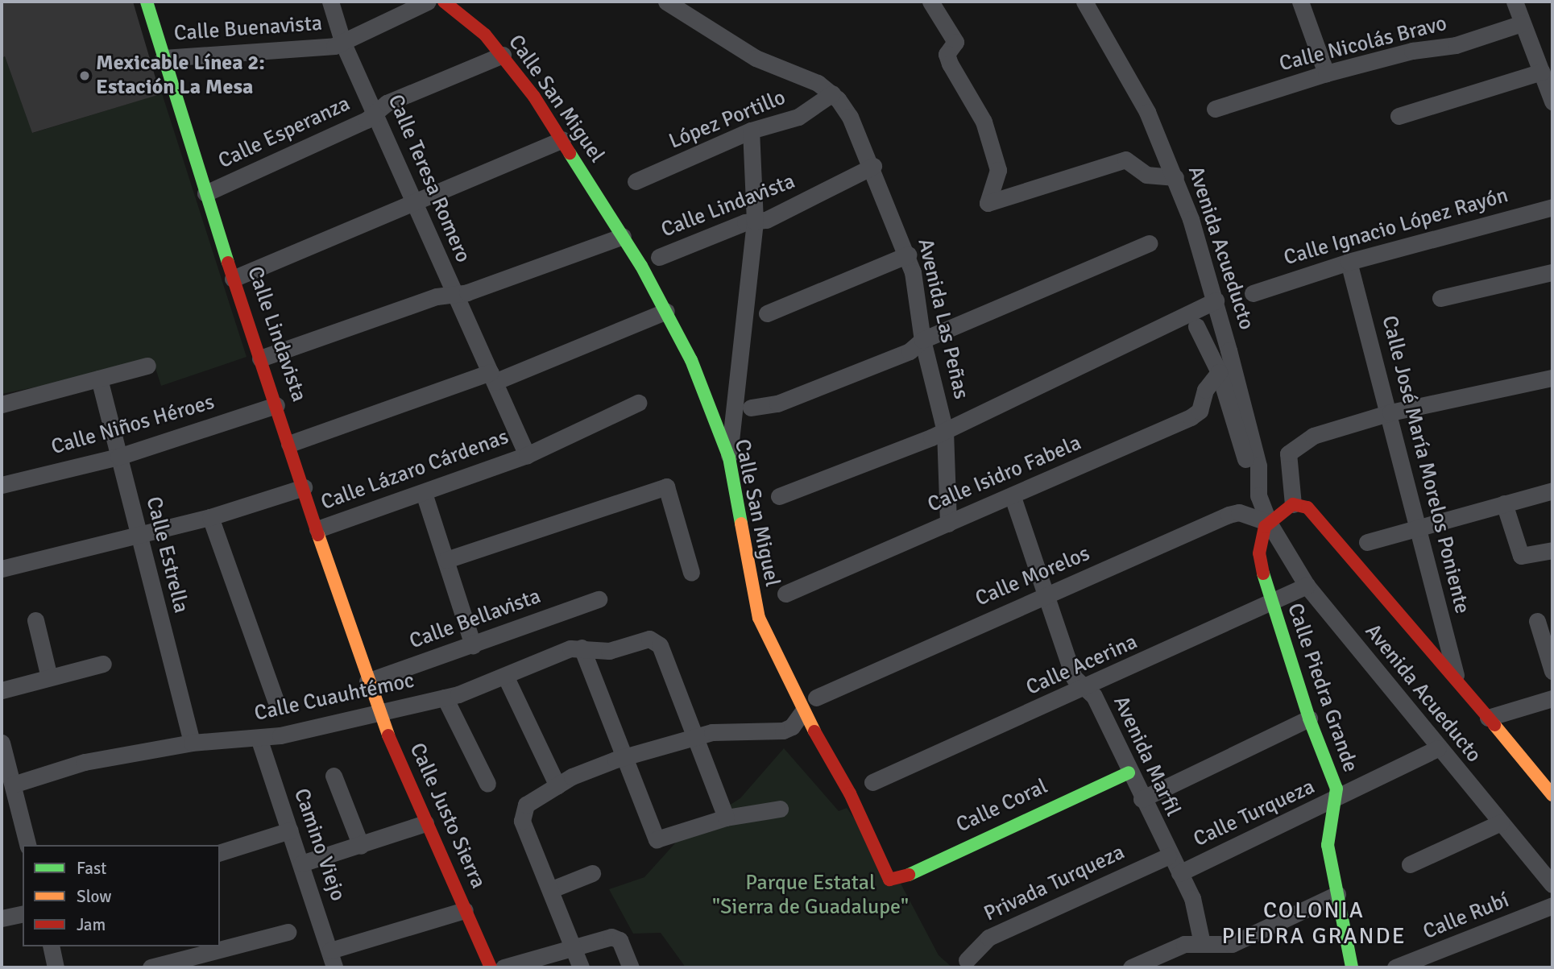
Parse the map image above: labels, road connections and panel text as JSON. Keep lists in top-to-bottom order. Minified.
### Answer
{"streets":{"street":["Calle Buenavista","Calle Nicolás Bravo","Calle San Miguel","López Portillo","Calle Esperanza","Calle Teresa Romero","Calle Lindavista","Calle Ignacio López Rayón","Avenida Acueducto","Avenida Las Peñas","Calle Niños Héroes","Calle José María Morelos Poniente","Calle Lázaro Cárdenas","Calle Isidro Fabela","Calle Estrella","Calle Morelos","Calle Bellavista","Calle Acerina","Calle Piedra Grande","Calle Cuauhtémoc","Avenida Marfil","Calle Coral","Calle Turqueza","Calle Justo Sierra","Camino Viejo","Privada Turqueza","Calle Rubí"]},"crossings":[["Calle Buenavista","Calle Teresa Romero"],["Calle Buenavista","Calle Lindavista"],["Calle San Miguel","Calle Esperanza"],["Calle San Miguel","Calle Coral"],["López Portillo","Avenida Las Peñas"],["Calle Esperanza","Calle Teresa Romero"],["Calle Esperanza","Calle Lindavista"],["Calle Teresa Romero","Calle Lázaro Cárdenas"],["Calle Lindavista","Avenida Las Peñas"],["Calle Lindavista","Calle Niños Héroes"],["Calle Lindavista","Calle Lázaro Cárdenas"],["Calle Lindavista","Calle Bellavista"],["Calle Lindavista","Calle Justo Sierra"],["Calle Ignacio López Rayón","Calle José María Morelos Poniente"],["Avenida Acueducto","Calle José María Morelos Poniente"],["Avenida Acueducto","Calle Morelos"],["Avenida Acueducto","Calle Acerina"],["Avenida Acueducto","Calle Piedra Grande"],["Avenida Acueducto","Calle Turqueza"],["Avenida Las Peñas","Calle Isidro Fabela"],["Calle Niños Héroes","Calle Estrella"],["Calle Isidro Fabela","Avenida Marfil"],["Calle Estrella","Calle Cuauhtémoc"],["Calle Morelos","Calle Piedra Grande"],["Calle Morelos","Avenida Marfil"],["Calle Bellavista","Calle Justo Sierra"],["Calle Acerina","Calle Piedra Grande"],["Calle Acerina","Avenida Marfil"],["Calle Piedra Grande","Calle Turqueza"],["Calle Cuauhtémoc","Calle Justo Sierra"],["Calle Cuauhtémoc","Camino Viejo"],["Avenida Marfil","Calle Coral"],["Avenida Marfil","Calle Turqueza"],["Avenida Marfil","Privada Turqueza"]],"districts":["COLONIA PIEDRA GRANDE"],"parks":["Parque Estatal \"Sierra de Guadalupe\""],"places":["Mexicable Línea 2: Estación La Mesa"],"legend":["Fast","Slow","Jam"]}
